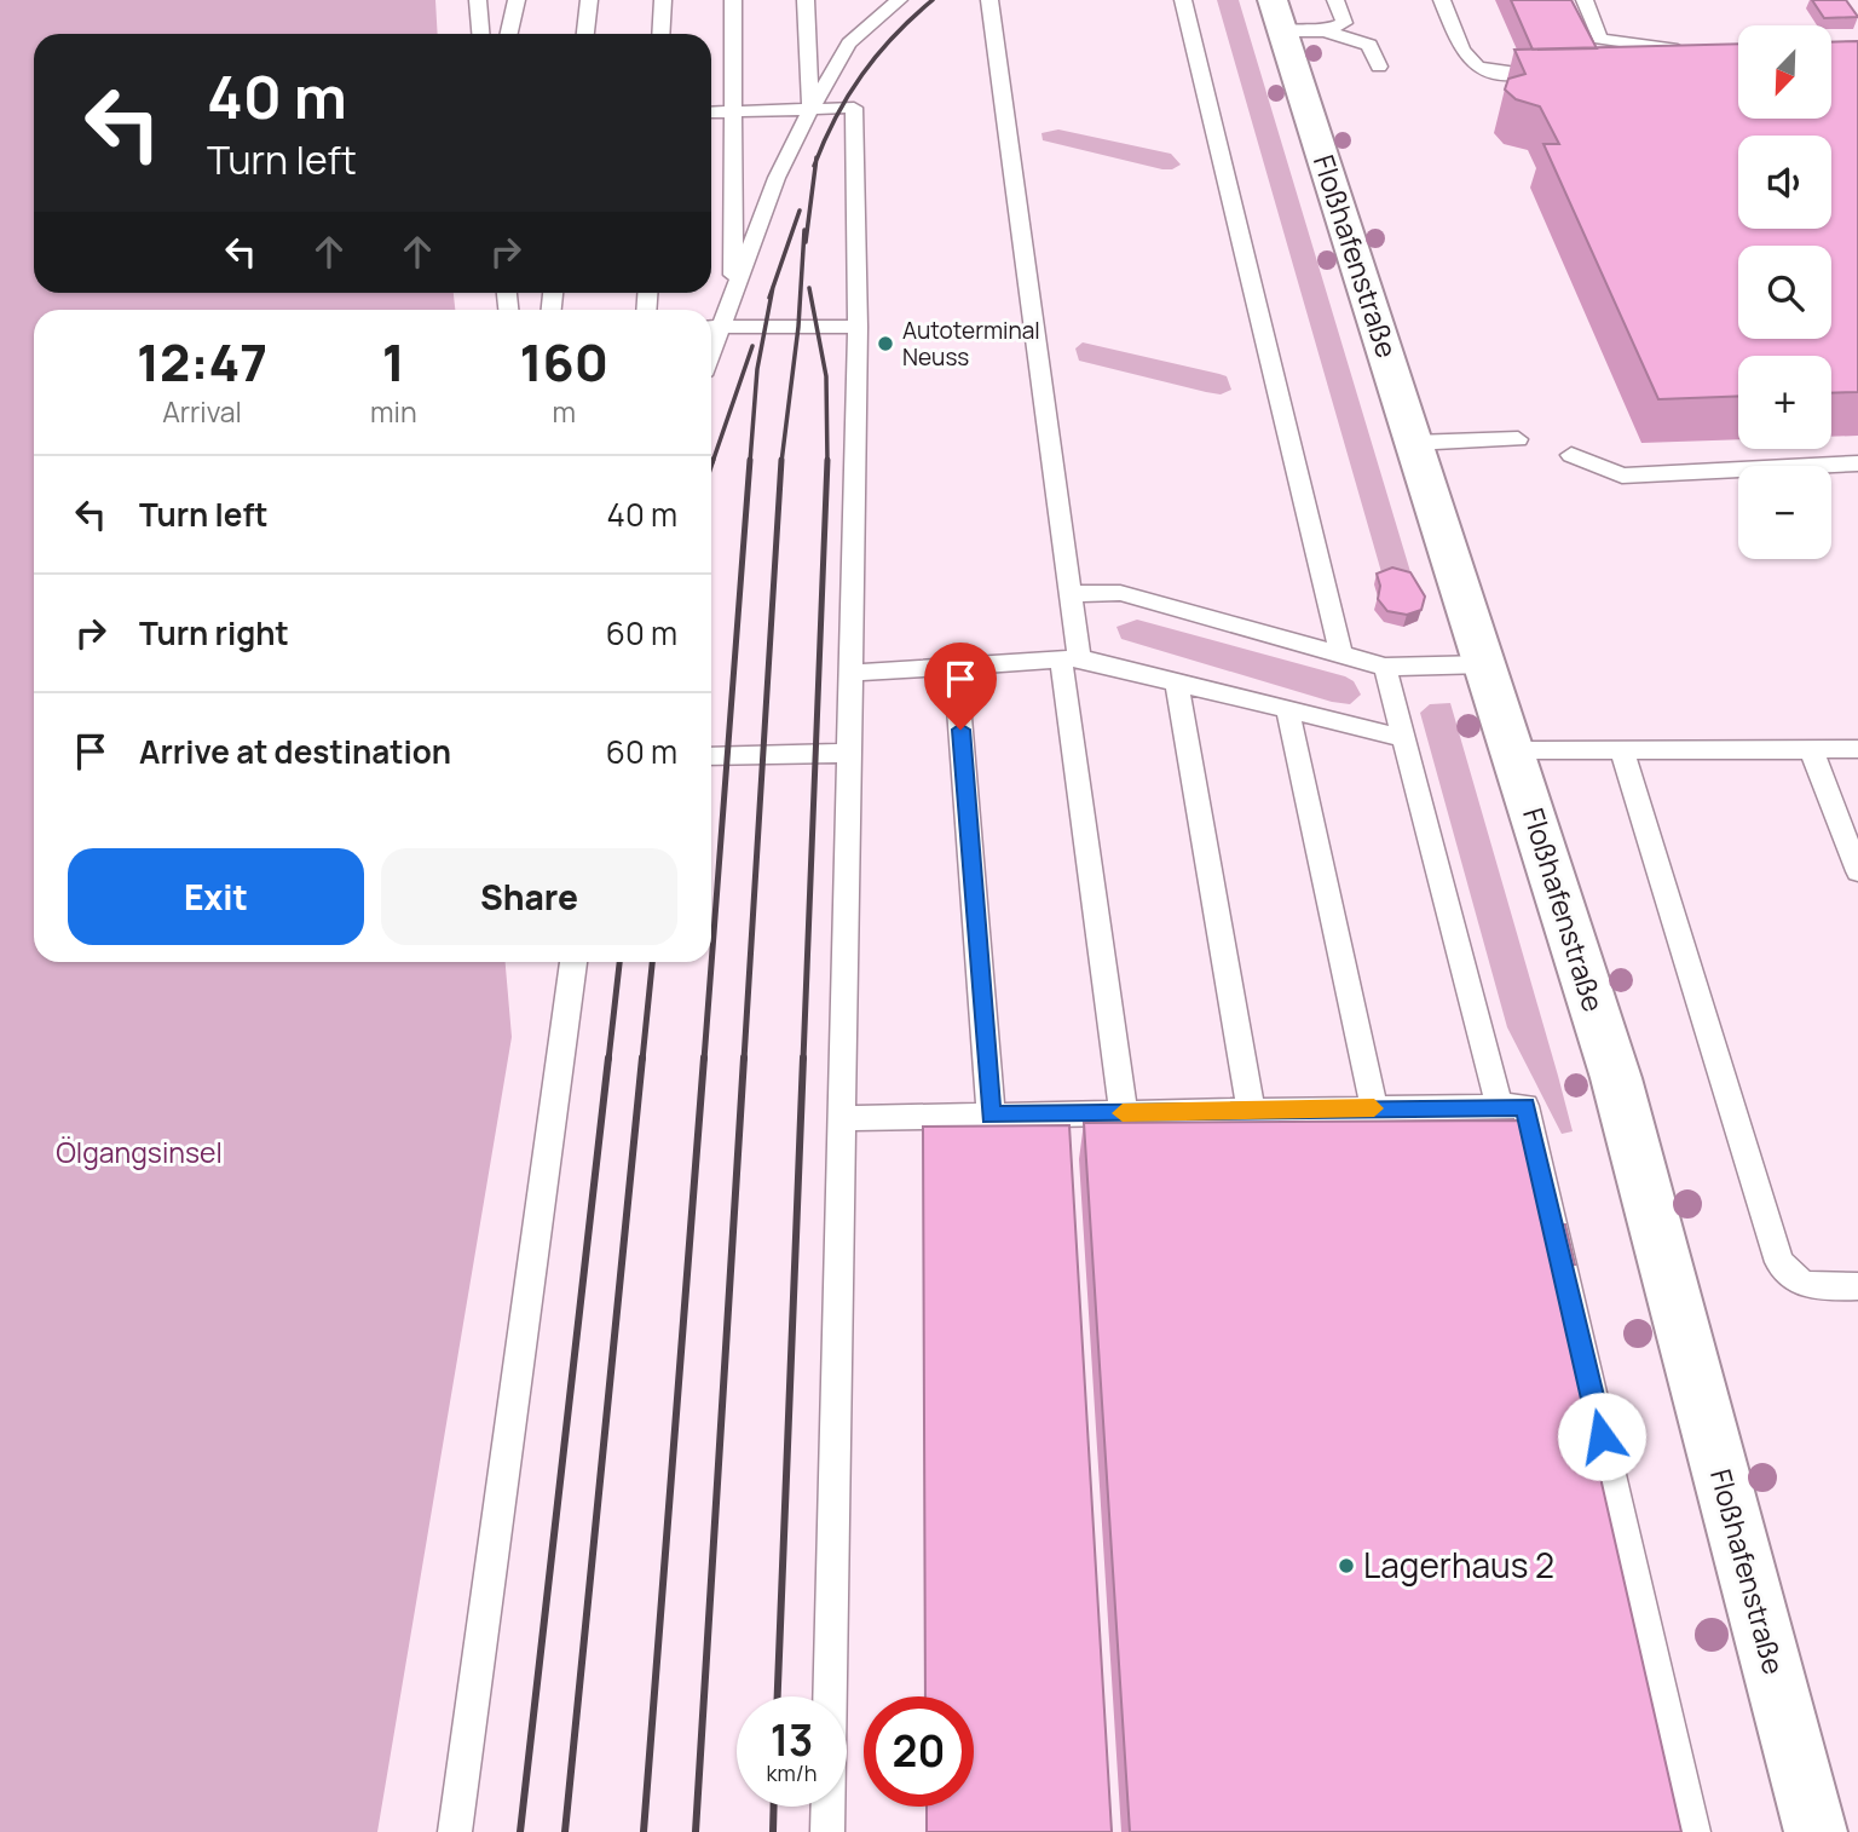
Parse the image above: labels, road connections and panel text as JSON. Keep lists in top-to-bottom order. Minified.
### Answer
{"streets":{"street":["Floßhafenstraße"]},"parks":["Ölgangsinsel"],"places":["Autoterminal Neuss","Lagerhaus 2"],"north":"bottom left","page":{"map_buttons":["+","−"],"turn":["40 m","Turn left"],"eta":["12:47","Arrival","1","min","160","m"],"list":[{"name":"Turn left","value":"40 m"},{"name":"Turn right","value":"60 m"},{"name":"Arrive at destination","value":"60 m"}],"buttons":["Exit","Share"],"speed":"13 km/h","limit":"20"}}
